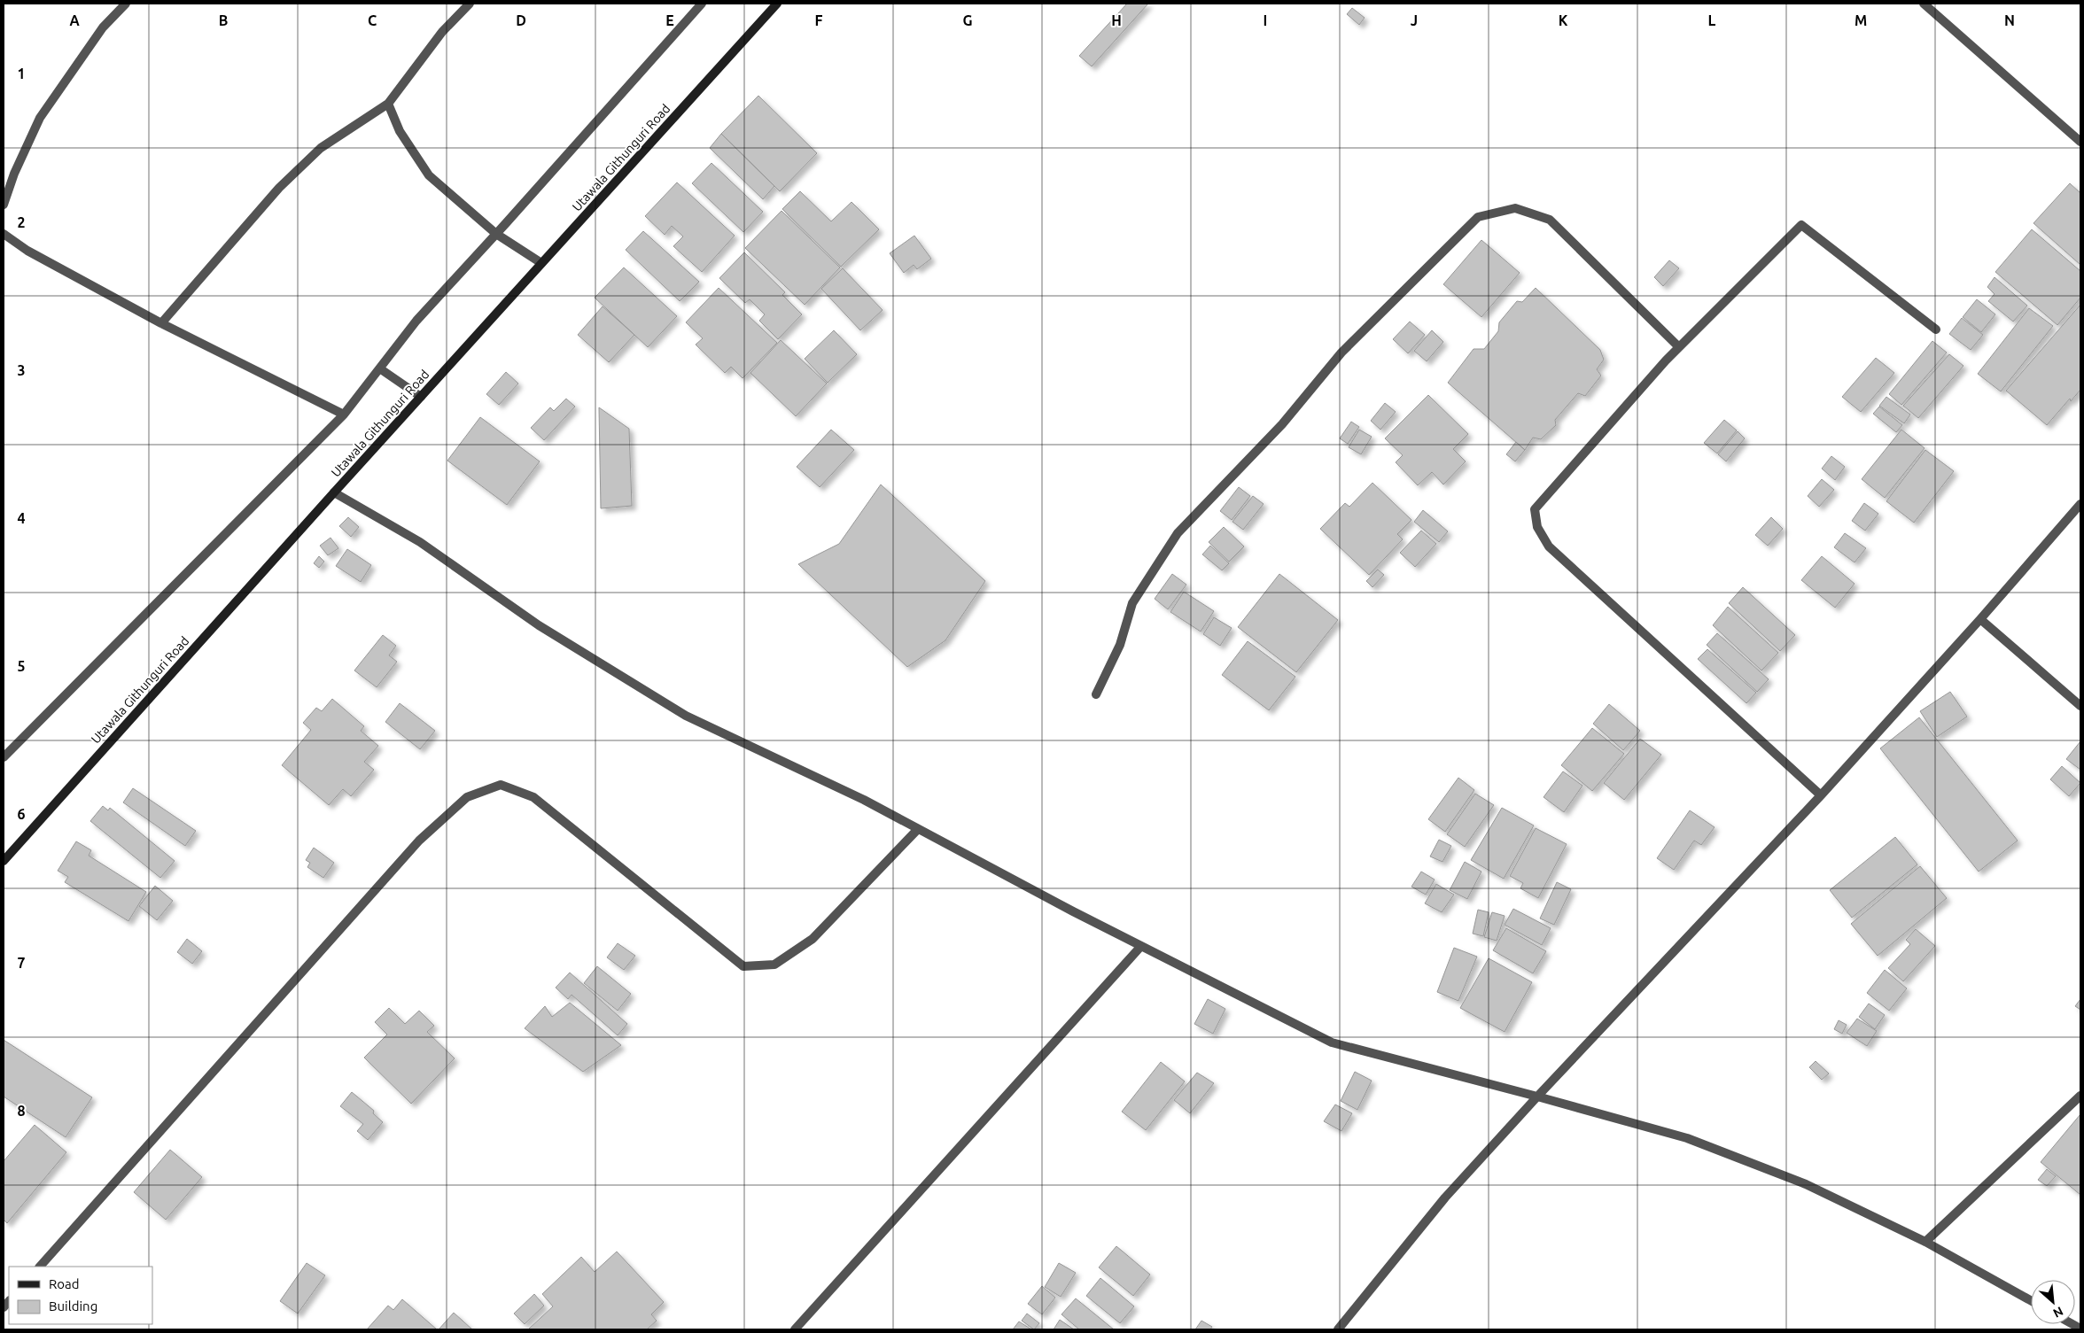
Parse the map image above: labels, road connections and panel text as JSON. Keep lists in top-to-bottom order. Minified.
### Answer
{"streets":{"street":["Utawala Githunguri Road"]},"legend":["Road","Building"],"north":"bottom right","grid":{"columns":["A","B","C","D","E","F","G","H","I","J","K","L","M","N"],"rows":["1","2","3","4","5","6","7","8"]}}
